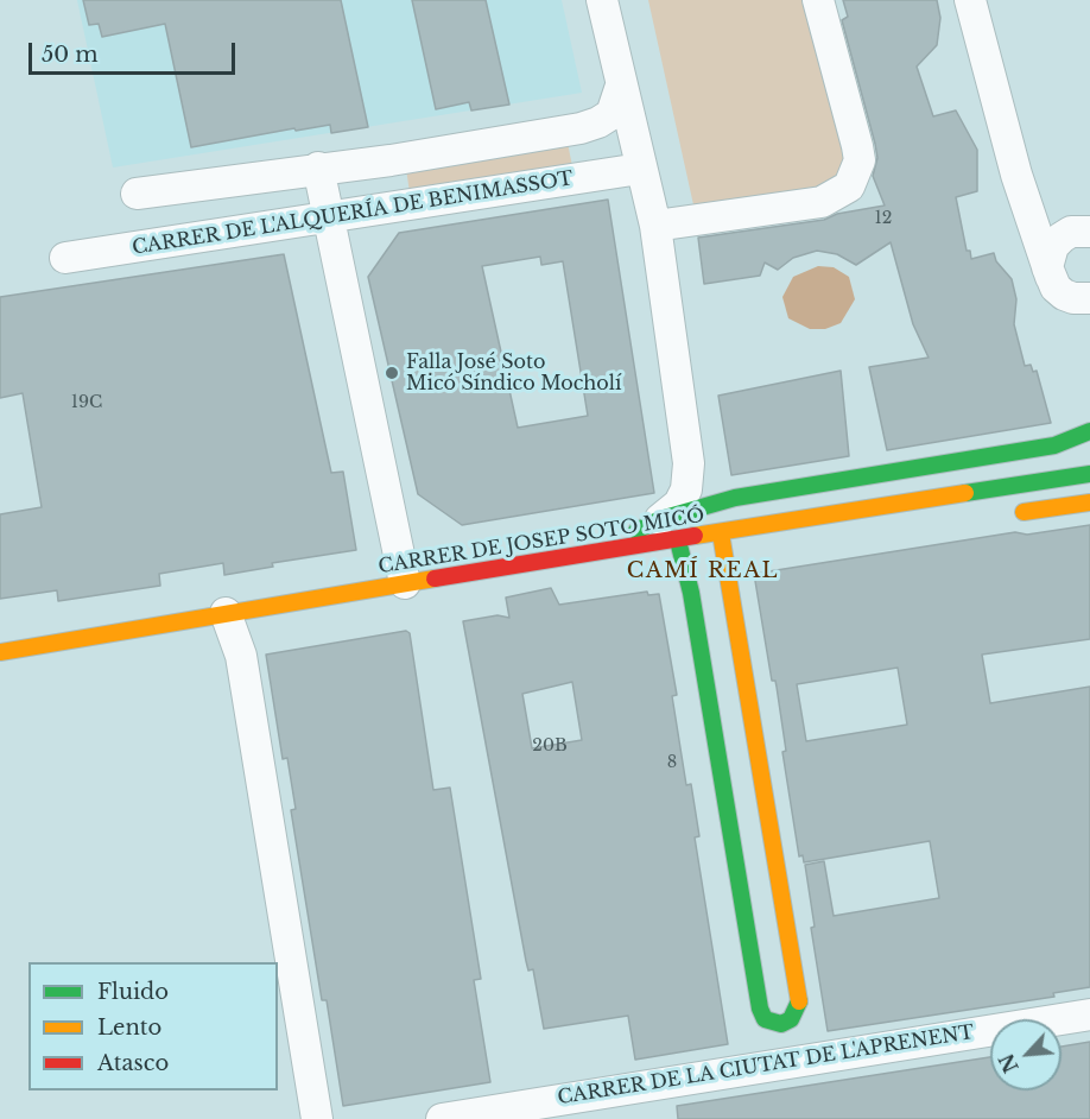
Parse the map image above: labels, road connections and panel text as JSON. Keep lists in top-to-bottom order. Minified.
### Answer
{"streets":{"street":["CARRER DE L'ALQUERÍA DE BENIMASSOT","CARRER DE JOSEP SOTO MICÓ","CARRER DE LA CIUTAT DE L'APRENENT"]},"districts":["CAMÍ REAL"],"places":["Falla José Soto Micó Síndico Mocholí"],"house_numbers":["12","19C","20B","8"],"legend":["Fluido","Lento","Atasco"],"scale_bar":"50 m","north":"bottom left"}
